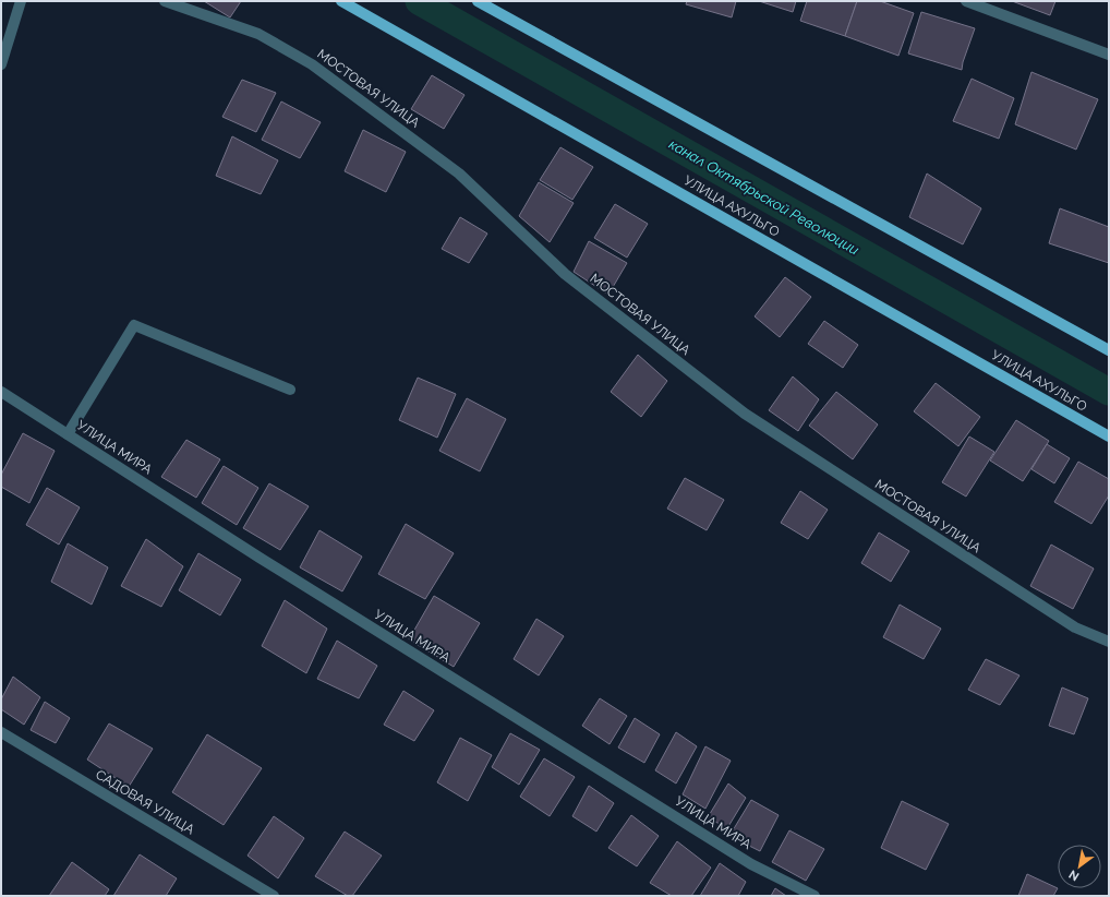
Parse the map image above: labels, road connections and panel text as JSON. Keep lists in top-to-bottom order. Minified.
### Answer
{"streets":{"main road":["УЛИЦА АХУЛЬГО"],"street":["МОСТОВАЯ УЛИЦА","УЛИЦА МИРА","САДОВАЯ УЛИЦА"]},"water":["канал Октябрьской Революции"],"north":"bottom left"}
